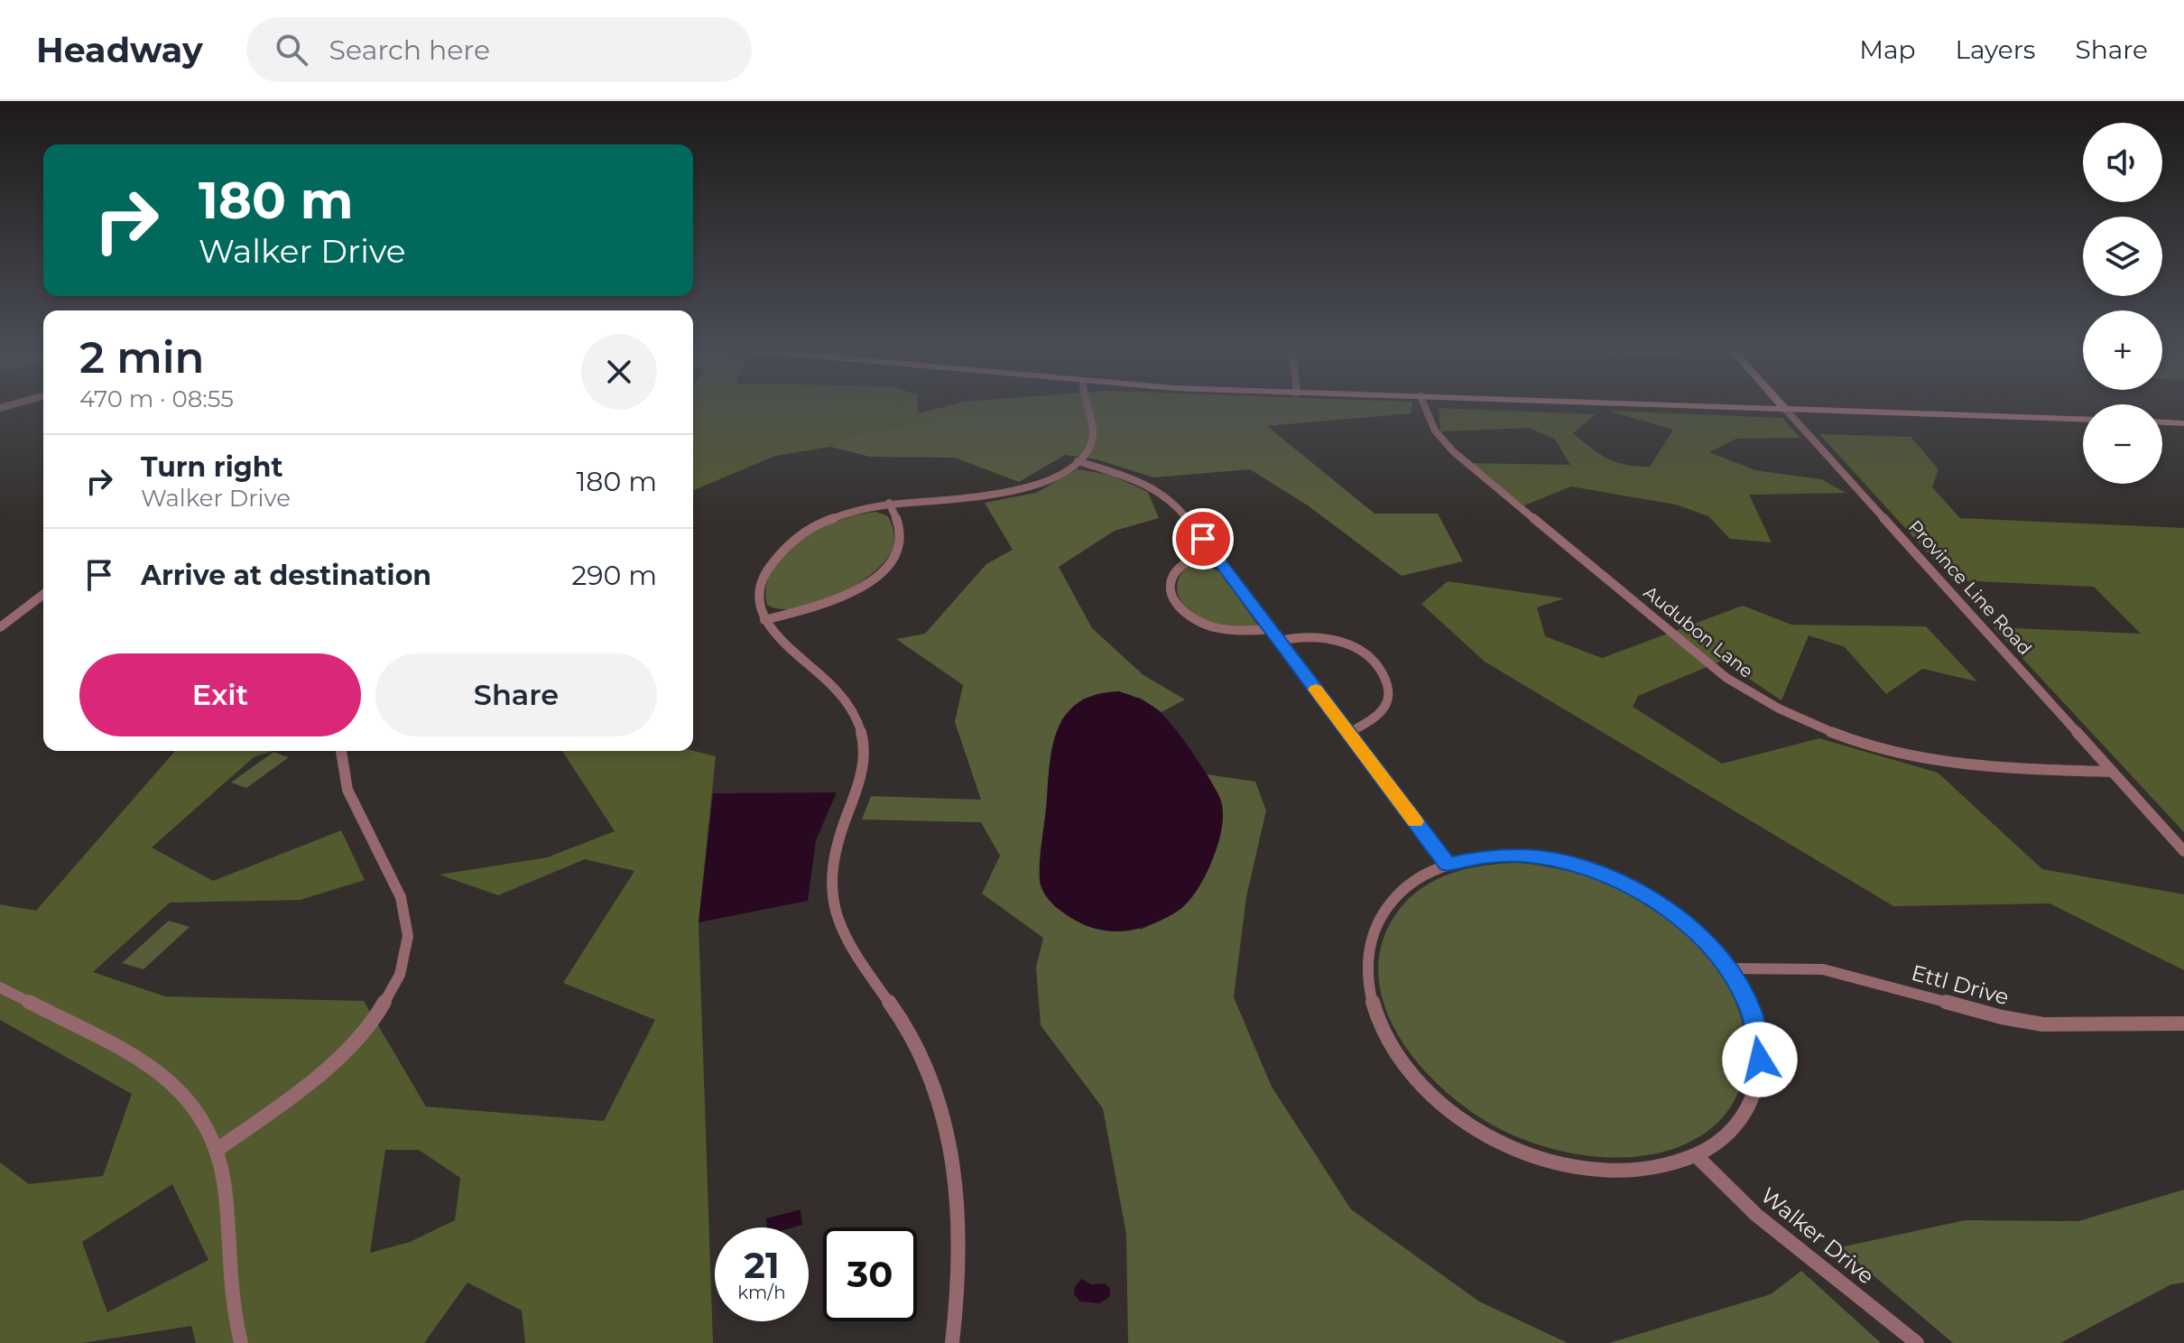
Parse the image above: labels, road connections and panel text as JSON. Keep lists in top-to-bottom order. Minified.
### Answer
{"streets":{"street":["Province Line Road","Audubon Lane","Ettl Drive","Walker Drive"]},"crossings":[["Province Line Road","Audubon Lane"]],"page":{"header":"Headway","search":"Search here","nav":["Map","Layers","Share"],"map_buttons":["+","−"],"turn":["180 m","Walker Drive"],"heading":["2 min","470 m · 08:55"],"list":[{"name":"Turn right","note":"Walker Drive","value":"180 m"},{"name":"Arrive at destination","value":"290 m"}],"buttons":["Exit","Share"],"speed":"21 km/h","limit":"30"}}
